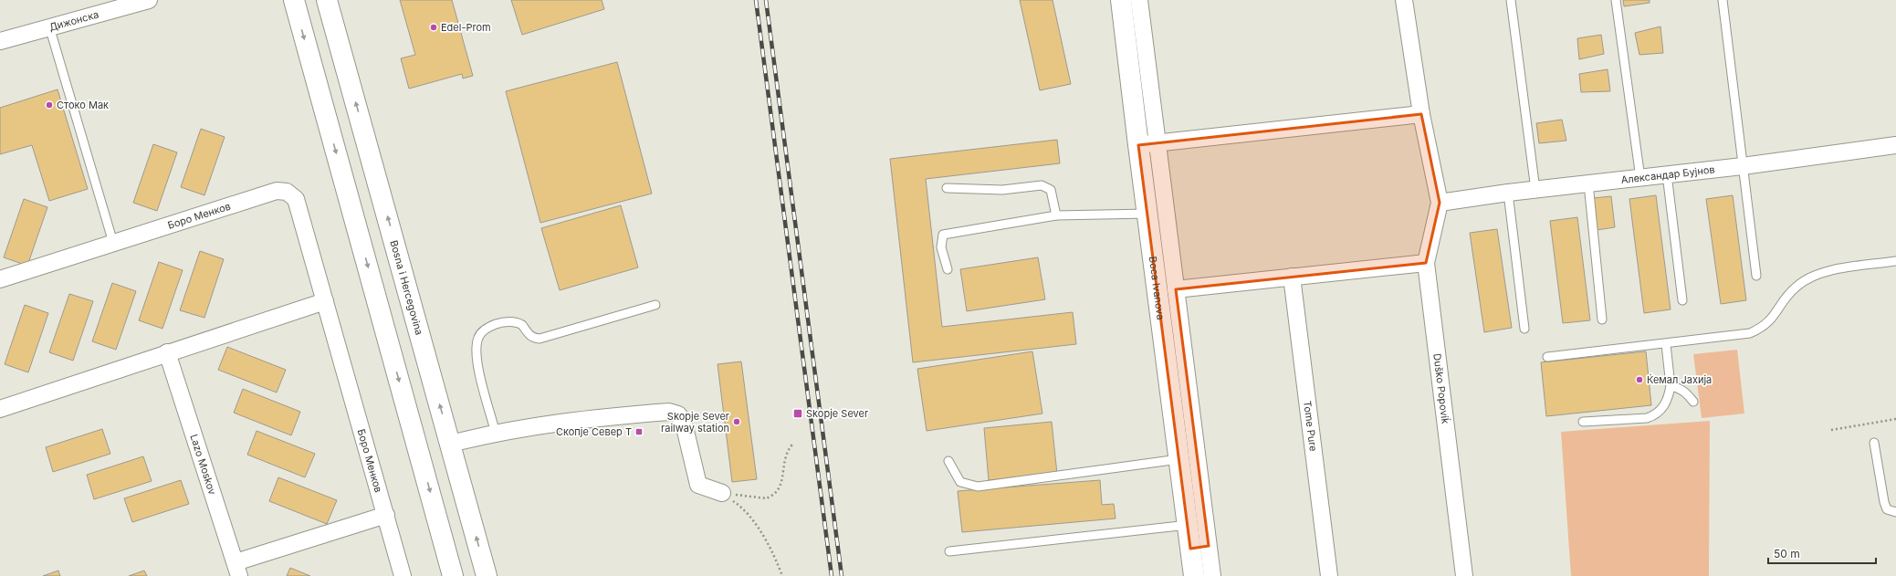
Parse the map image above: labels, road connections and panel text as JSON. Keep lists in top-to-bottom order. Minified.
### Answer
{"streets":{"street":["Дижонска","Александар Бујнов","Боро Менков","Bosna i Hercegovina","Boca Ivanova","Duško Popoviḱ","Tome Pure","Lazo Moskov"]},"crossings":[["Александар Бујнов","Duško Popoviḱ"]],"places":{"other":["Edel-Prom","Стоко Мак","Ќемал Јахија","Skopje Sever railway station"],"transit":["Skopje Sever","Скопје Север Т"]},"scale_bar":"50 m"}
